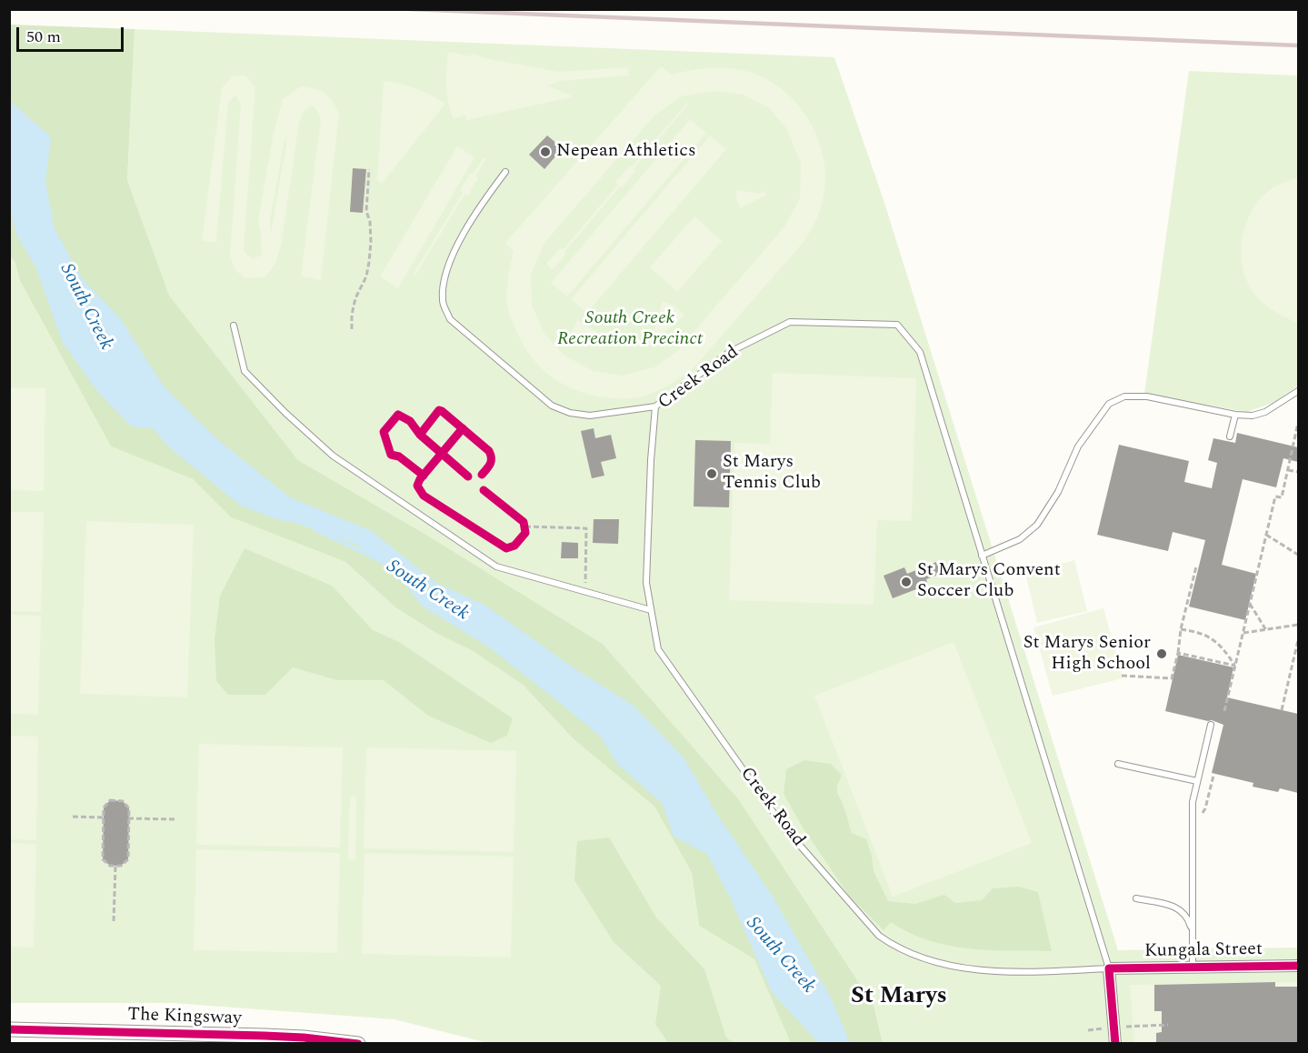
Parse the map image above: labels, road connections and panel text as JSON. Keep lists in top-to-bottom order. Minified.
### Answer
{"streets":{"street":["Creek Road","Kungala Street","The Kingsway"]},"crossings":[["Creek Road","Kungala Street"]],"districts":["St Marys"],"water":["South Creek"],"parks":["South Creek Recreation Precinct"],"places":["Nepean Athletics","St Marys Tennis Club","St Marys Convent Soccer Club","St Marys Senior High School"],"scale_bar":"50 m"}
